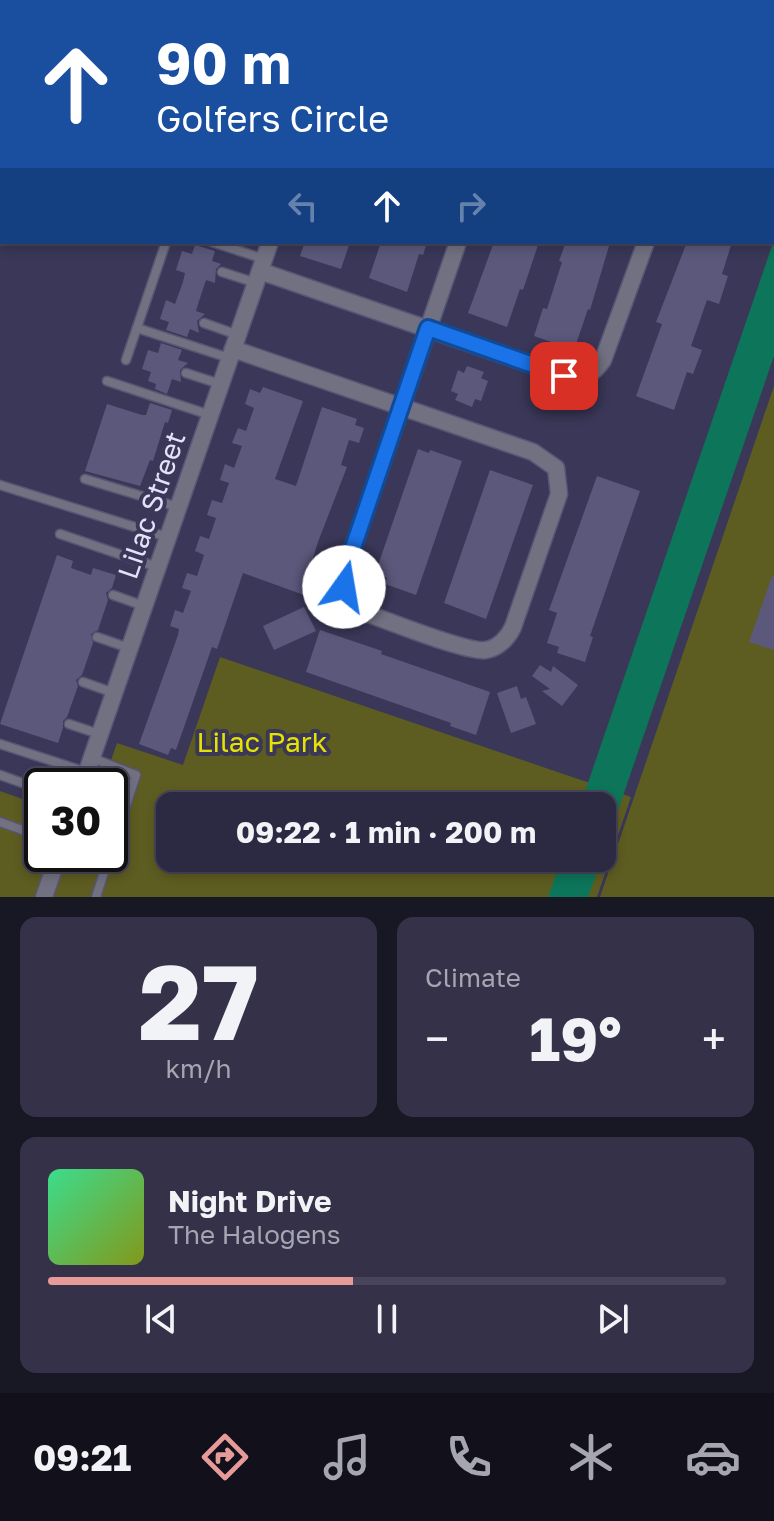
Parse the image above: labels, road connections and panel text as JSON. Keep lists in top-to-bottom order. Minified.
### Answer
{"streets":{"street":["Lilac Street"]},"parks":["Lilac Park"],"page":{"turn":["90 m","Golfers Circle"],"limit":"30","trip":"09:22 · 1 min · 200 m","tile":[["27","km/h"],"Climate"],"heat":["−","19°","+"],"song":["Night Drive","The Halogens"],"tabs":"09:21"}}
